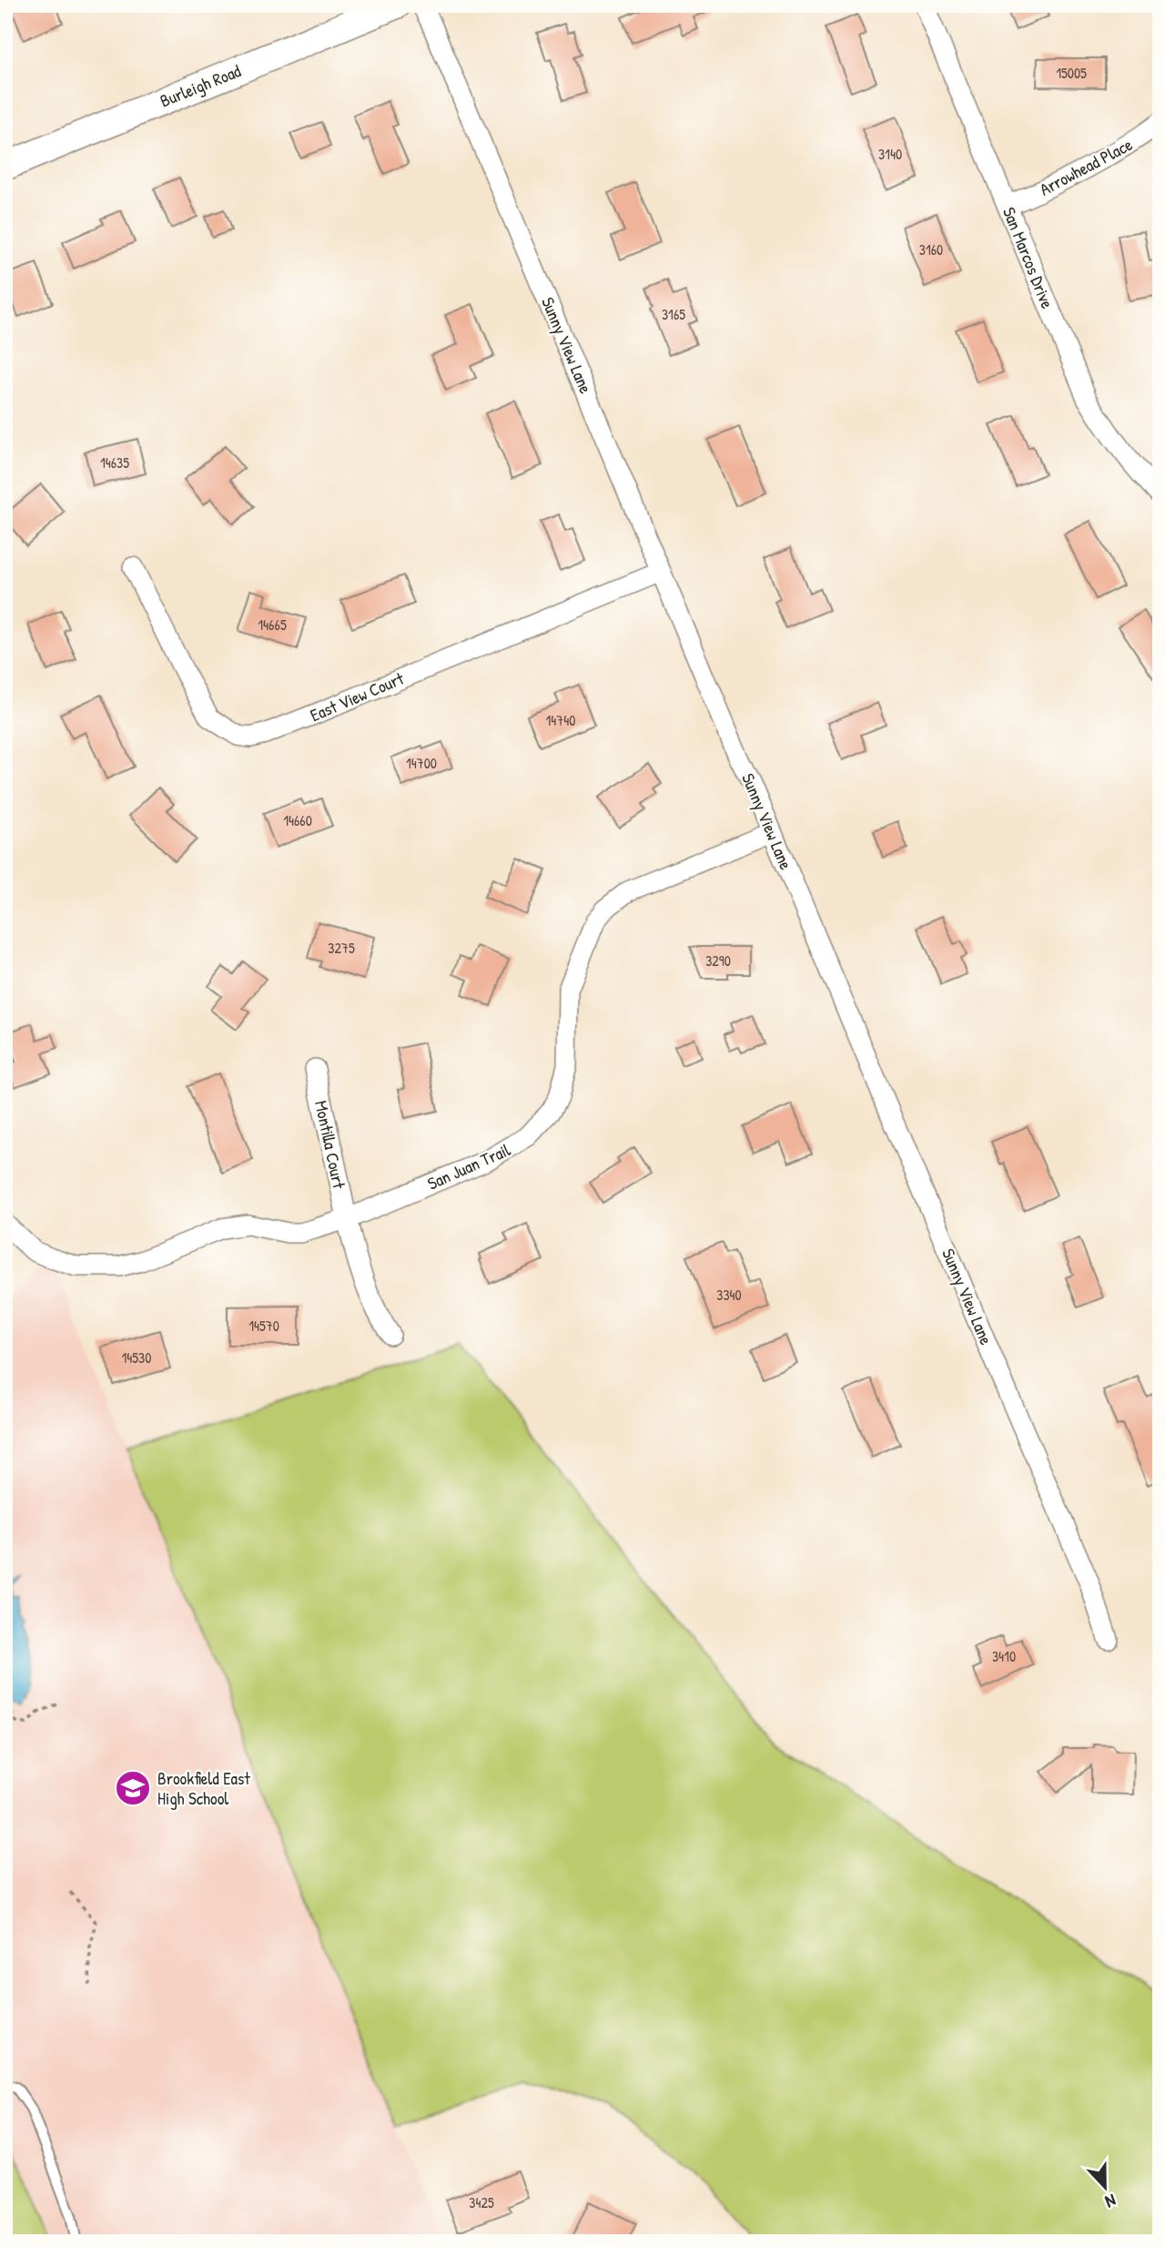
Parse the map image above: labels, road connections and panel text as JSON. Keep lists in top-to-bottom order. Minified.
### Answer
{"streets":{"street":["Burleigh Road","Arrowhead Place","San Marcos Drive","Sunny View Lane","East View Court","Montilla Court","San Juan Trail"]},"crossings":[["Arrowhead Place","San Marcos Drive"],["Sunny View Lane","East View Court"],["Sunny View Lane","San Juan Trail"],["Montilla Court","San Juan Trail"]],"places":{"school or university":["Brookfield East High School"]},"house_numbers":["15005","3140","3160","3165","14635","14665","14740","14700","14660","3275","3290","3340","14570","14530","3410","3425"],"north":"bottom"}
